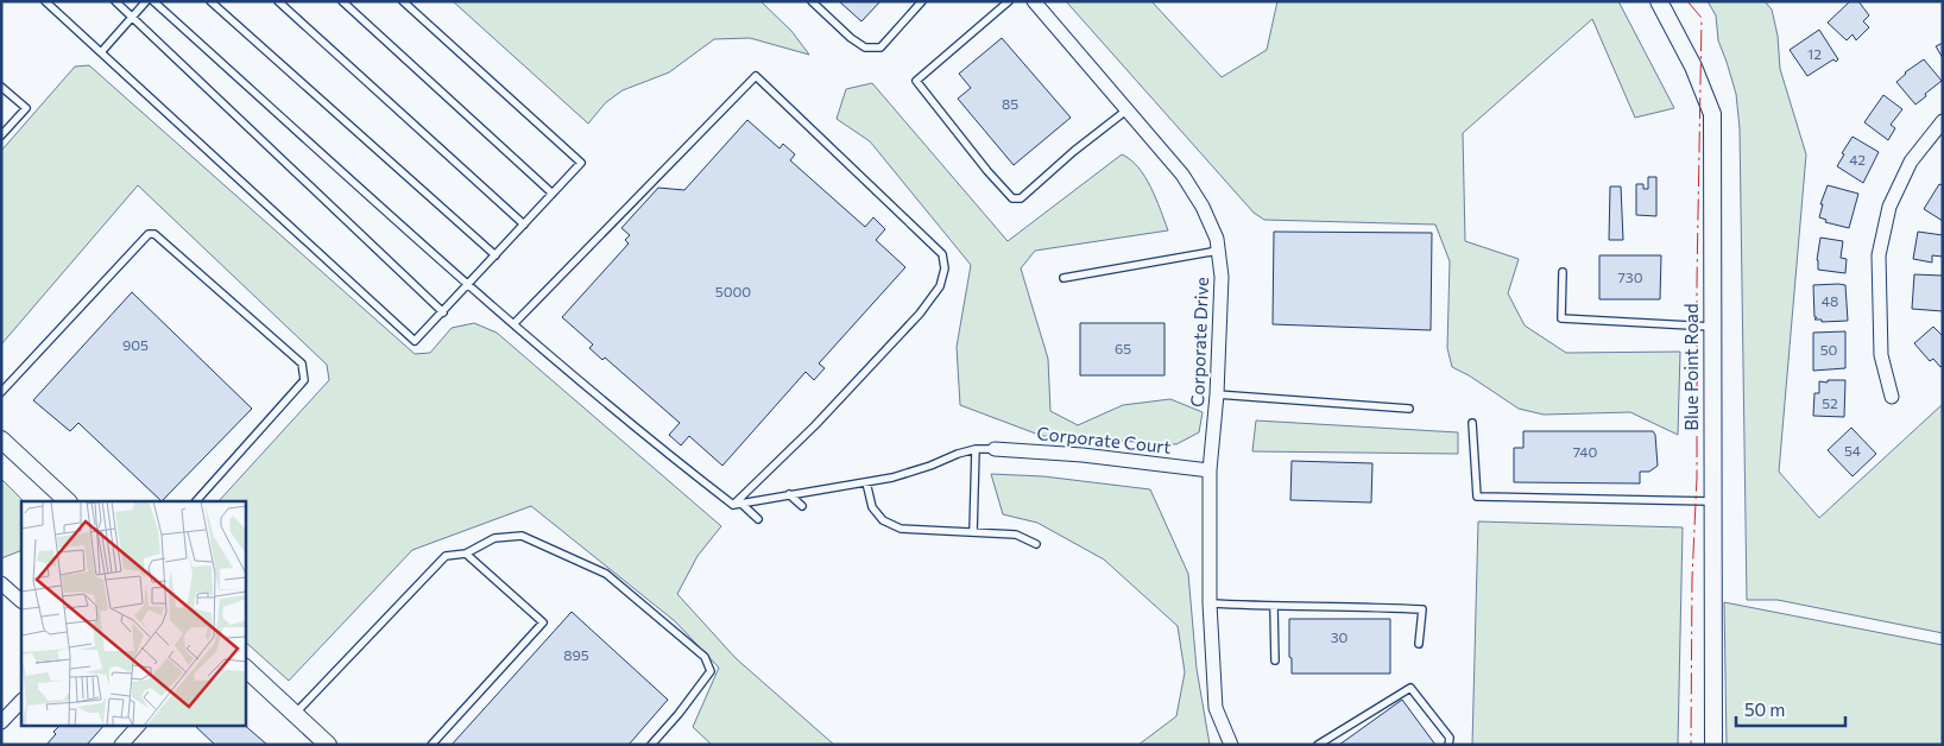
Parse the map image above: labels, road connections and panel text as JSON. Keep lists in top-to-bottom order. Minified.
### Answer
{"streets":{"street":["Corporate Drive","Blue Point Road","Corporate Court"]},"crossings":[["Corporate Drive","Corporate Court"]],"house_numbers":["12","85","42","730","5000","48","905","65","50","52","54","740","30","895"],"scale_bar":"50 m"}
